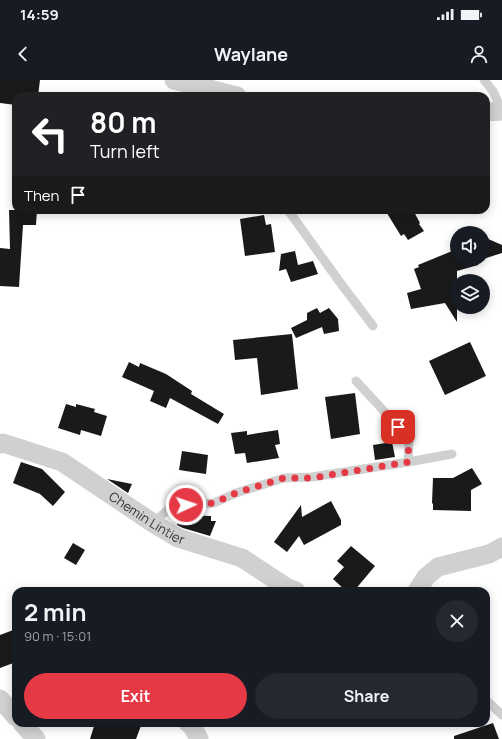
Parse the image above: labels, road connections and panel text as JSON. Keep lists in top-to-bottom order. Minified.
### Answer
{"streets":{"street":["Chemin Lintier"]},"page":{"status":"14:59","header":"Waylane","turn":["80 m","Turn left"],"then":"Then","heading":["2 min","90 m · 15:01"],"buttons":["Exit","Share"]}}
